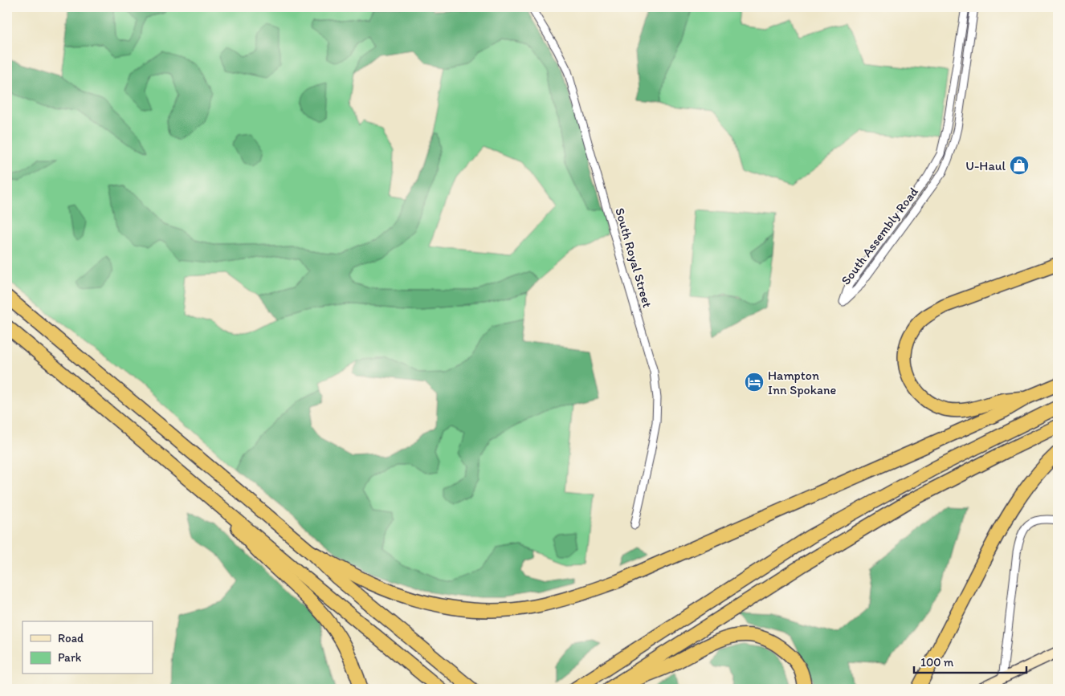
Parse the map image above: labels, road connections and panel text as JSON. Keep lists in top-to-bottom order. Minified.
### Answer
{"streets":{"street":["South Assembly Road","South Royal Street"]},"places":{"shop":["U-Haul"],"hotel":["Hampton Inn Spokane"]},"legend":["Road","Park"],"scale_bar":"100 m"}
